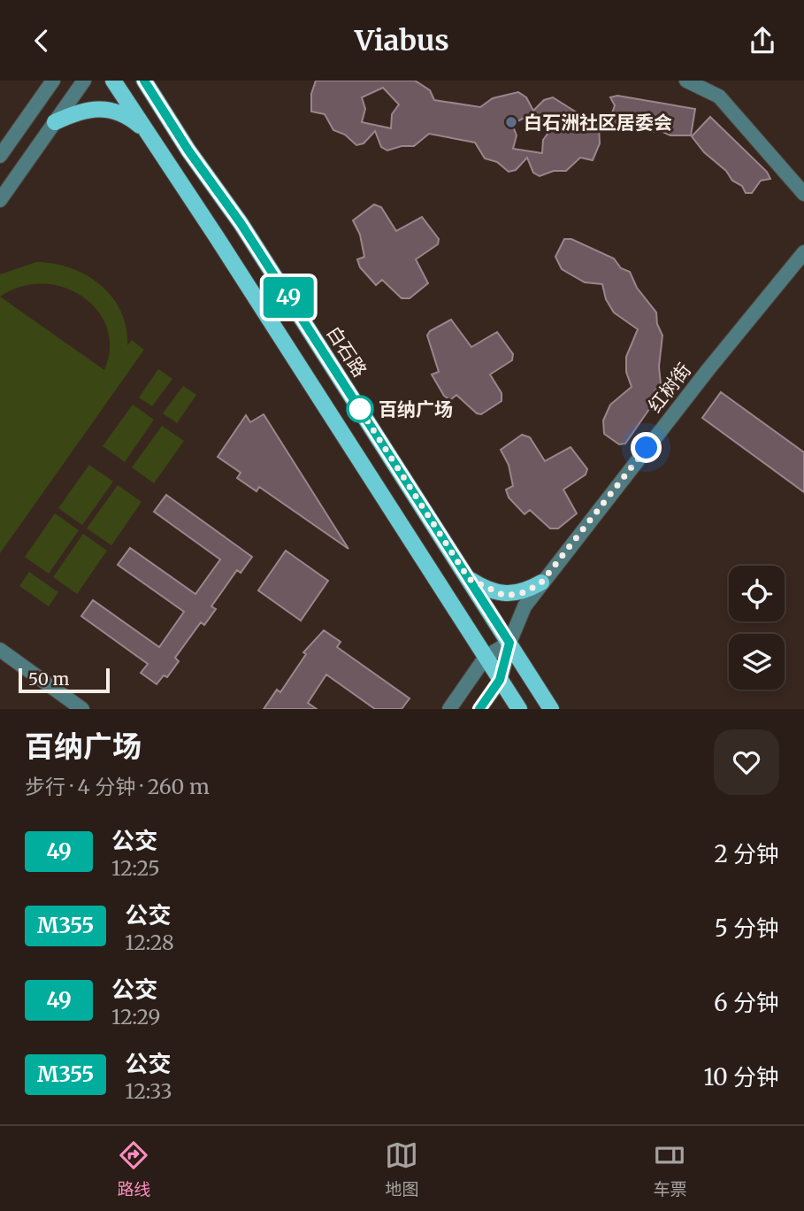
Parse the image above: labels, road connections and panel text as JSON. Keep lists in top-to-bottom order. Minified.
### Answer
{"streets":{"main road":["白石路"],"street":["红树街"]},"crossings":[["白石路","红树街"]],"places":["白石洲社区居委会","百纳广场"],"lines":["bus line 49"],"scale_bar":"50 m","page":{"header":"Viabus","on_map":"49","scale":"50 m","heading":["百纳广场","步行 · 4 分钟 · 260 m"],"list":[{"mark":"49","name":"公交","note":"12:25","value":"2 分钟"},{"mark":"M355","name":"公交","note":"12:28","value":"5 分钟"},{"mark":"49","name":"公交","note":"12:29","value":"6 分钟"},{"mark":"M355","name":"公交","note":"12:33","value":"10 分钟"}],"tabs":["路线","地图","车票"]}}
